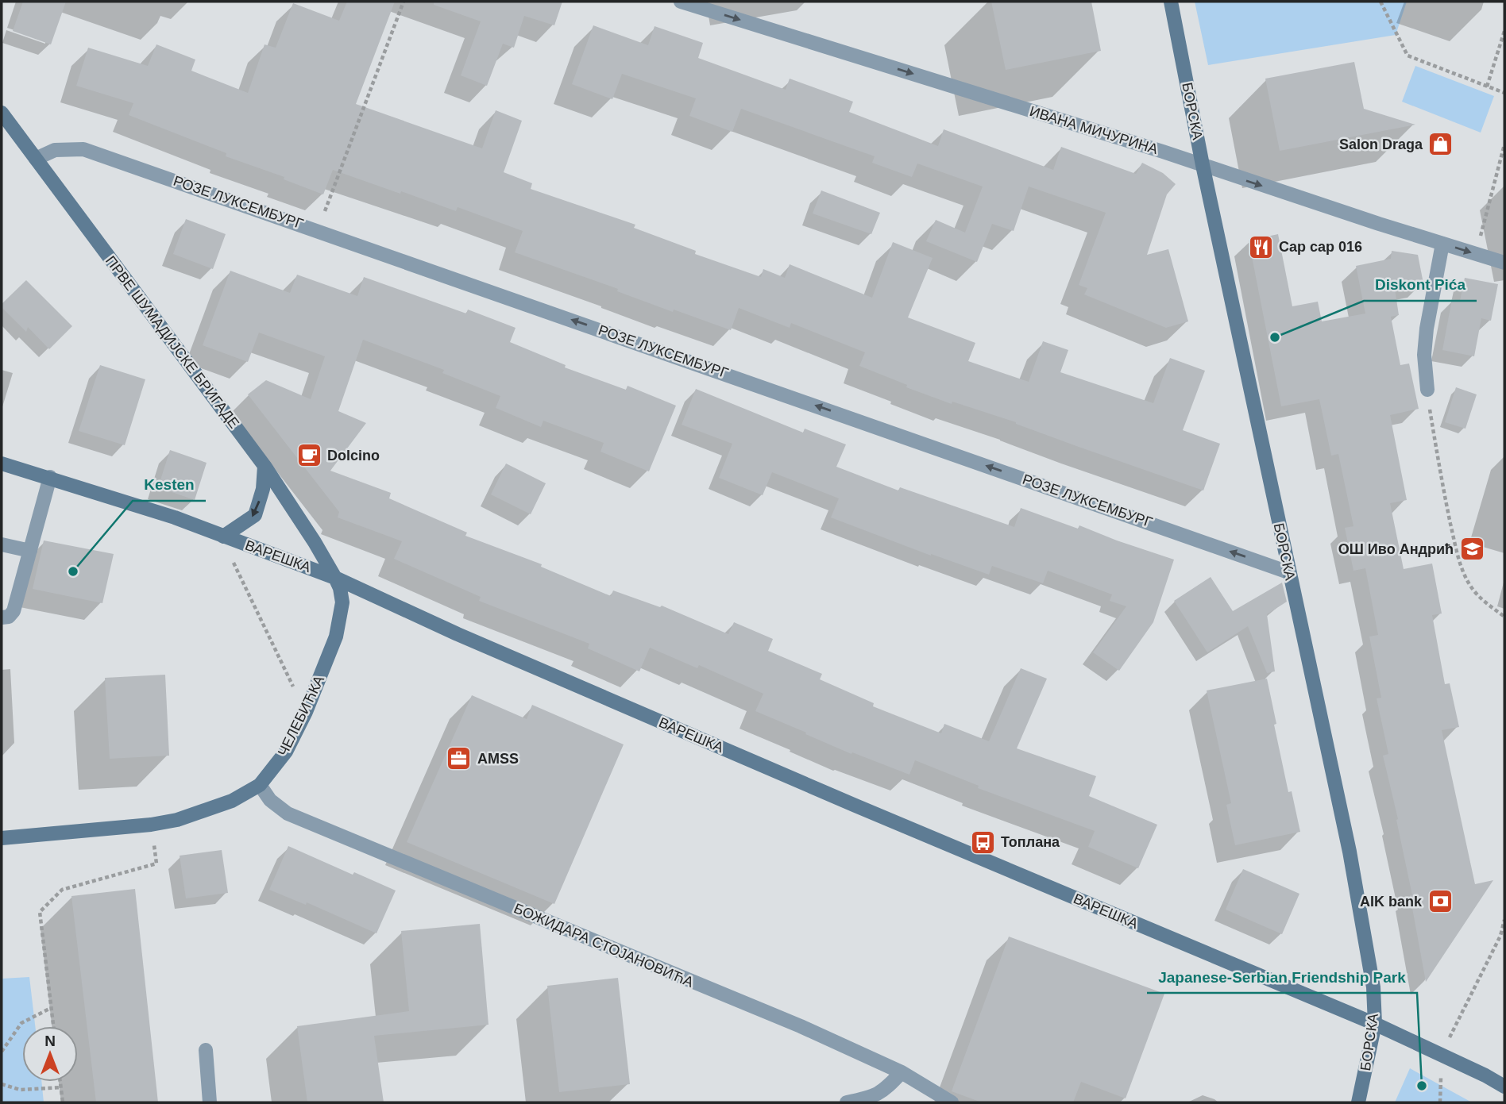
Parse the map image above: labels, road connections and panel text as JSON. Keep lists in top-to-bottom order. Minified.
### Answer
{"streets":{"street":["БОРСКА","ИВАНА МИЧУРИНА","РОЗЕ ЛУКСЕМБУРГ","ПРВЕ ШУМАДИЈСКЕ БРИГАДЕ","ВАРЕШКА","ЧЕЛЕБИЋКА","БОЖИДАРА СТОЈАНОВИЋА"]},"crossings":[["БОРСКА","ИВАНА МИЧУРИНА"],["БОРСКА","РОЗЕ ЛУКСЕМБУРГ"],["БОРСКА","ВАРЕШКА"],["РОЗЕ ЛУКСЕМБУРГ","ПРВЕ ШУМАДИЈСКЕ БРИГАДЕ"],["ПРВЕ ШУМАДИЈСКЕ БРИГАДЕ","ВАРЕШКА"],["ПРВЕ ШУМАДИЈСКЕ БРИГАДЕ","ЧЕЛЕБИЋКА"],["ВАРЕШКА","ЧЕЛЕБИЋКА"],["ЧЕЛЕБИЋКА","БОЖИДАРА СТОЈАНОВИЋА"]],"one_way":["ИВАНА МИЧУРИНА","РОЗЕ ЛУКСЕМБУРГ"],"places":{"shop":["Salon Draga"],"restaurant":["Cap cap 016"],"other":["Diskont Pića","Kesten","Japanese-Serbian Friendship Park"],"cafe":["Dolcino"],"school or university":["ОШ Иво Андрић"],"office":["AMSS"],"bus stop":["Топлана"],"bank":["AIK bank"]},"north":"top"}
